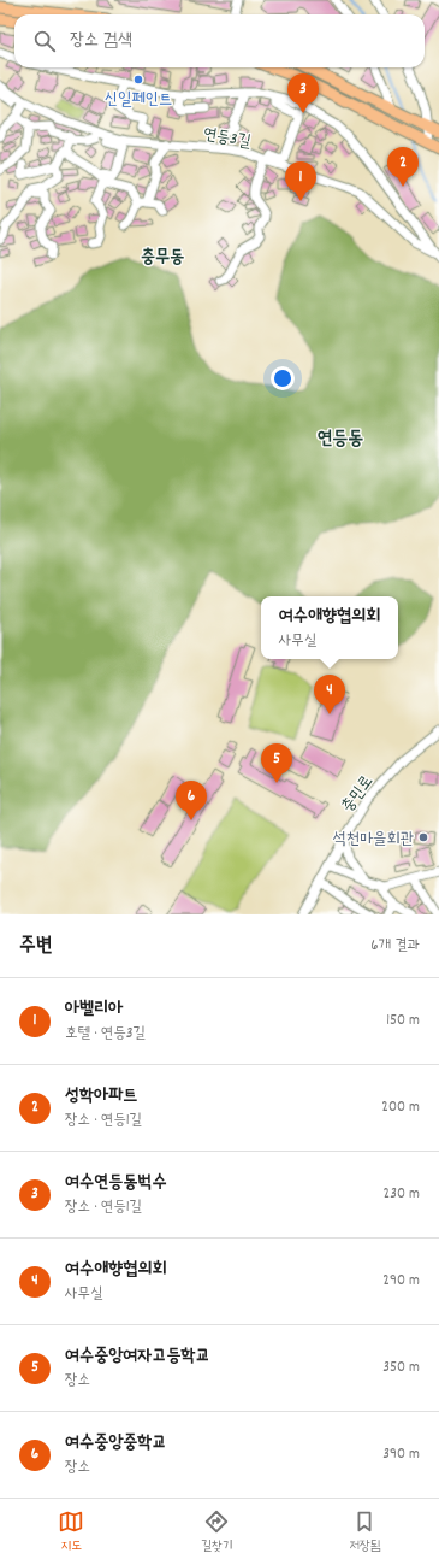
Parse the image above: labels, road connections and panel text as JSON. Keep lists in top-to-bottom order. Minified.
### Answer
{"streets":{"street":["연등3길","충민로"]},"districts":["충무동","연등동"],"places":["신일페인트","석천마을회관"],"page":{"search":"장소 검색","pins":["3","2","1","4","5","6"],"popup":["여수애향협의회","사무실"],"heading":["주변","6개 결과"],"list":[{"mark":"1","name":"아벨리아","note":"호텔 · 연등3길","value":"150 m"},{"mark":"2","name":"성학아파트","note":"장소 · 연등1길","value":"200 m"},{"mark":"3","name":"여수연등동벅수","note":"장소 · 연등1길","value":"230 m"},{"mark":"4","name":"여수애향협의회","note":"사무실","value":"290 m"},{"mark":"5","name":"여수중앙여자고등학교","note":"장소","value":"350 m"},{"mark":"6","name":"여수중앙중학교","note":"장소","value":"390 m"}],"nav":["지도","길찾기","저장됨"]}}
